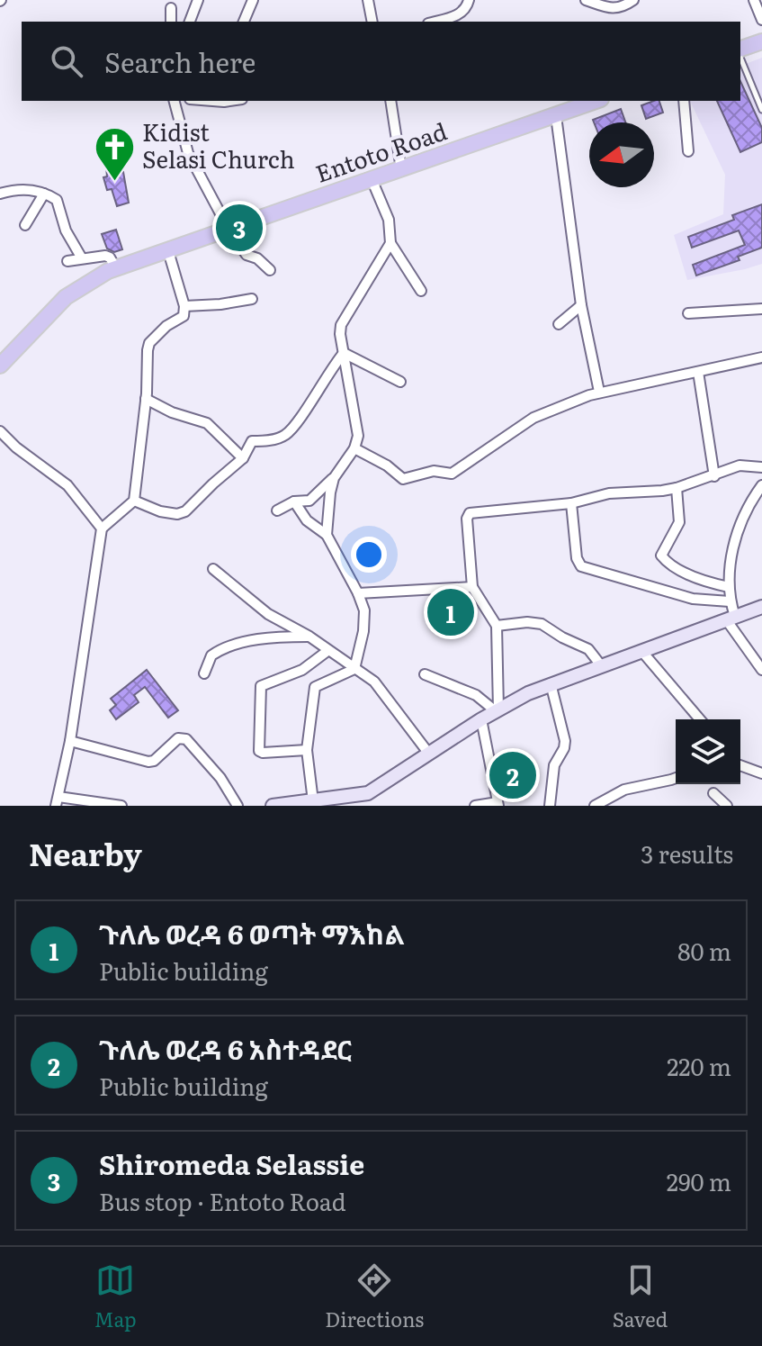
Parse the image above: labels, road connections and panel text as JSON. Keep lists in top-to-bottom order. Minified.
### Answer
{"streets":{"main road":["Entoto Road"]},"places":{"church":["Kidist Selasi Church"]},"north":"left","page":{"search":"Search here","pins":["3","1","2"],"heading":["Nearby","3 results"],"list":[{"mark":"1","name":"ጉለሌ ወረዳ 6 ወጣት ማእከል","note":"Public building","value":"80 m"},{"mark":"2","name":"ጉለሌ ወረዳ 6 አስተዳደር","note":"Public building","value":"220 m"},{"mark":"3","name":"Shiromeda Selassie","note":"Bus stop · Entoto Road","value":"290 m"}],"nav":["Map","Directions","Saved"]}}
